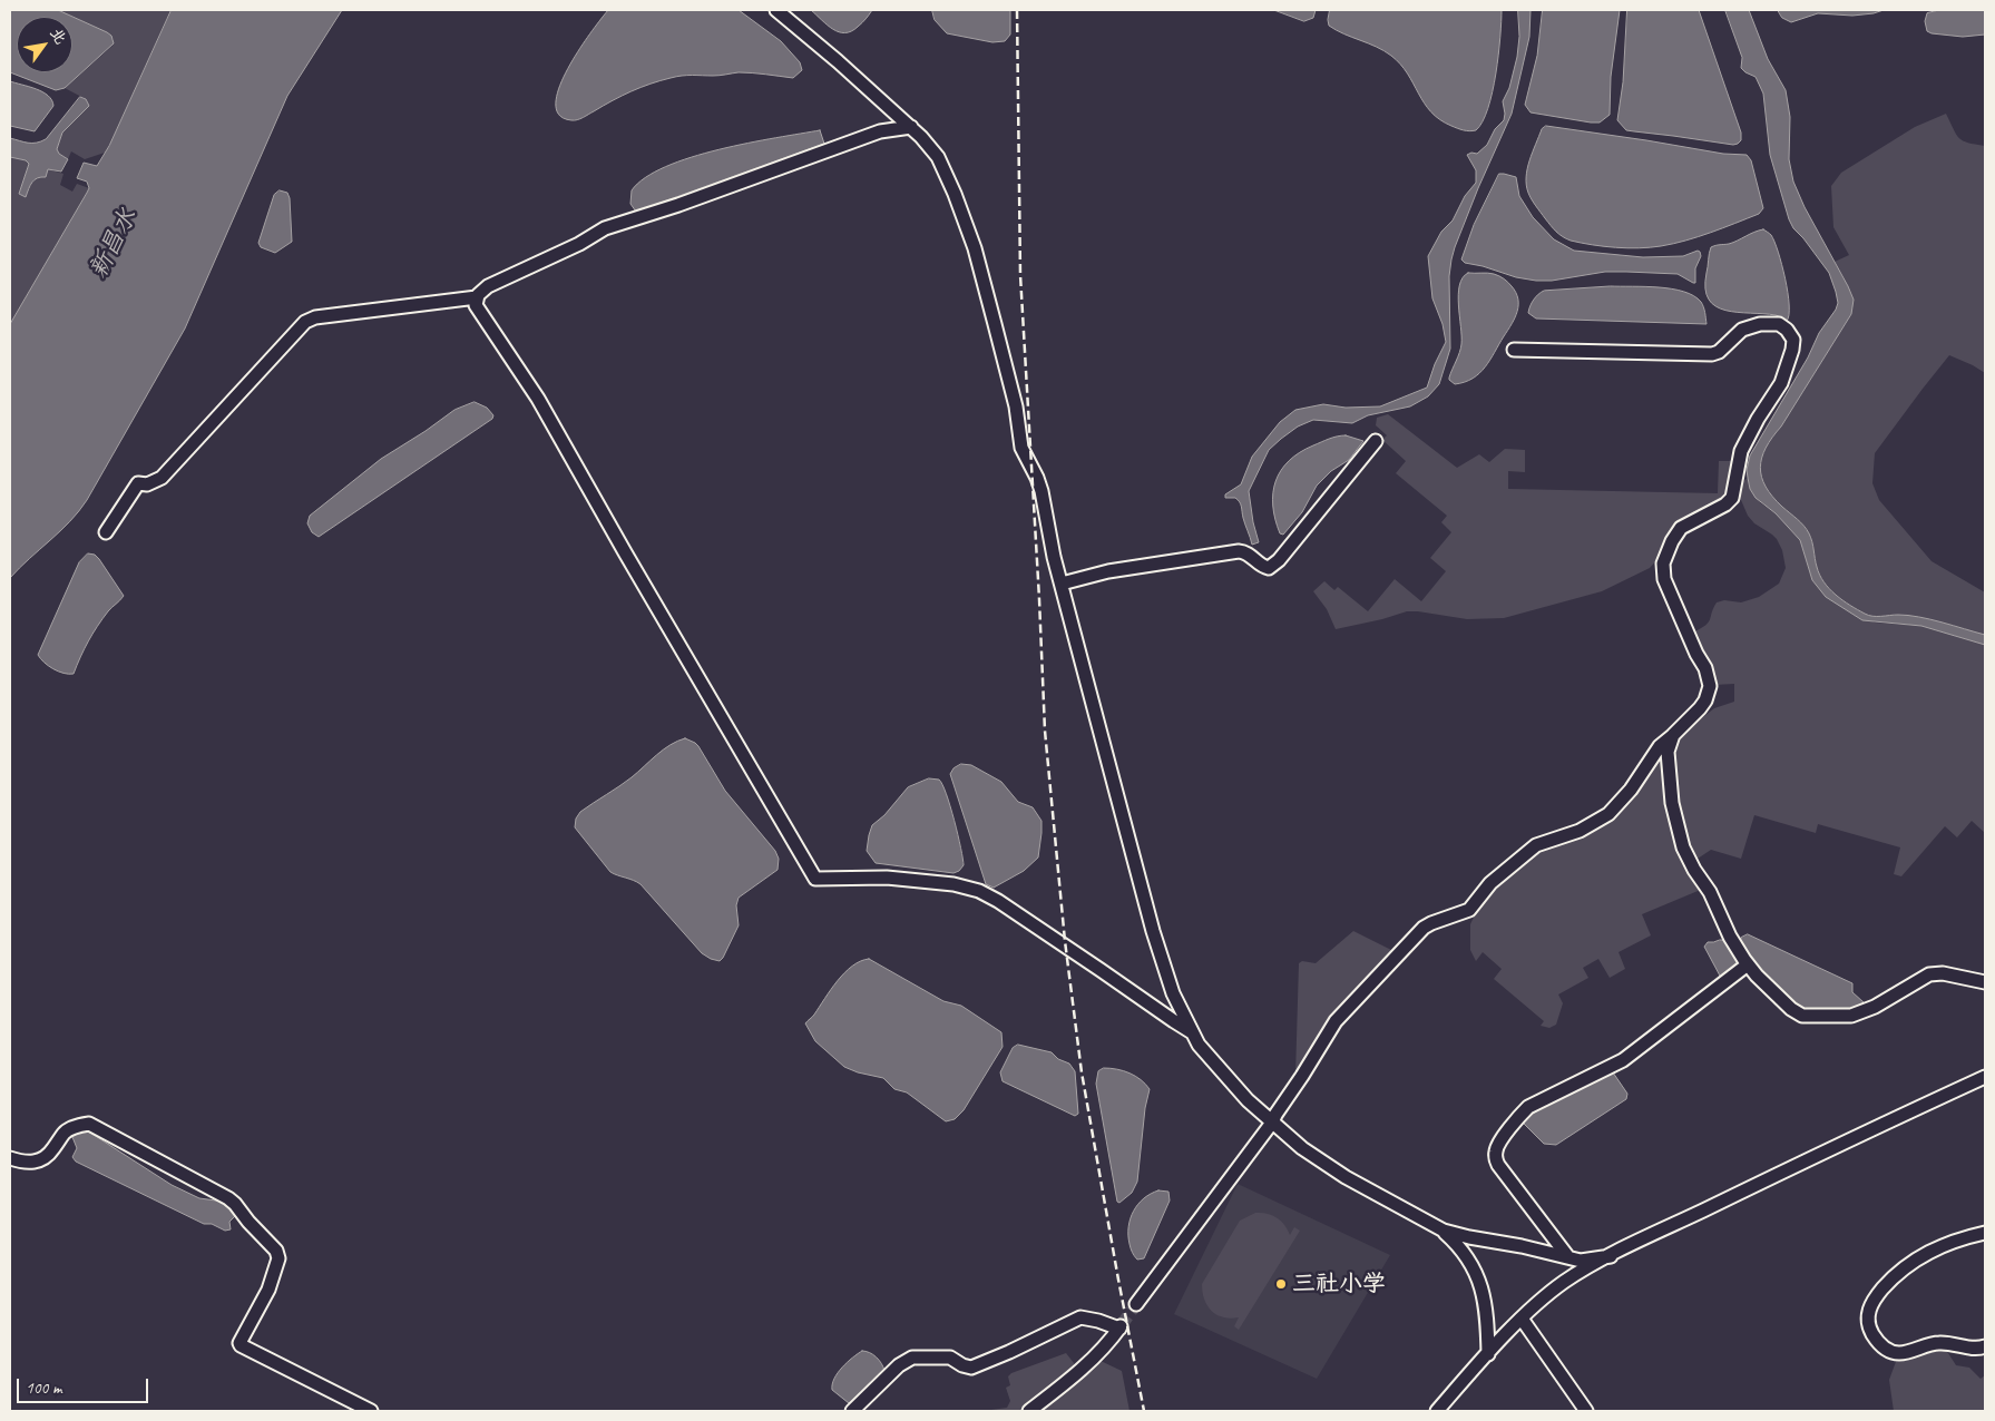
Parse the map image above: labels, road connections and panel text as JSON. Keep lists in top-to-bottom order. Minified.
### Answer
{"water":["新昌水"],"places":["三社小学"],"scale_bar":"100 m","north":"top right"}
